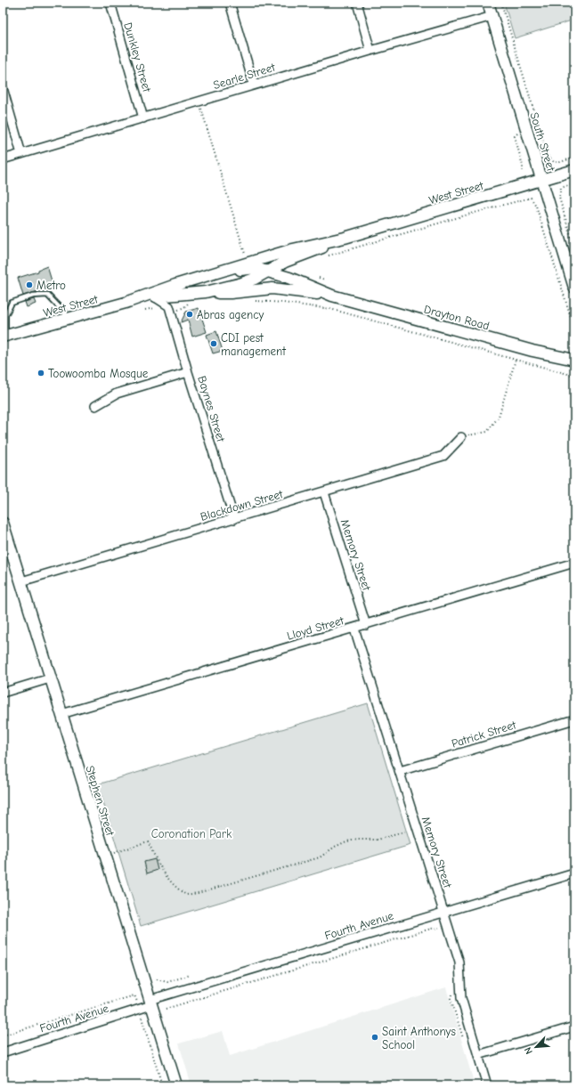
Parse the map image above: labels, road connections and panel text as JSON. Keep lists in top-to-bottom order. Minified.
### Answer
{"streets":{"main road":["South Street","West Street","Drayton Road","Stephen Street"],"street":["Dunkley Street","Searle Street","Baynes Street","Blackdown Street","Memory Street","Lloyd Street","Patrick Street","Fourth Avenue"]},"crossings":[["Dunkley Street","Searle Street"],["Searle Street","South Street"],["South Street","West Street"],["Baynes Street","Blackdown Street"],["Blackdown Street","Memory Street"],["Blackdown Street","Stephen Street"],["Memory Street","Lloyd Street"],["Memory Street","Patrick Street"],["Memory Street","Fourth Avenue"],["Lloyd Street","Stephen Street"],["Stephen Street","Fourth Avenue"]],"parks":["Coronation Park"],"places":["Metro","Abras agency","CDI pest management","Toowoomba Mosque","Saint Anthonys School"],"north":"bottom left"}
